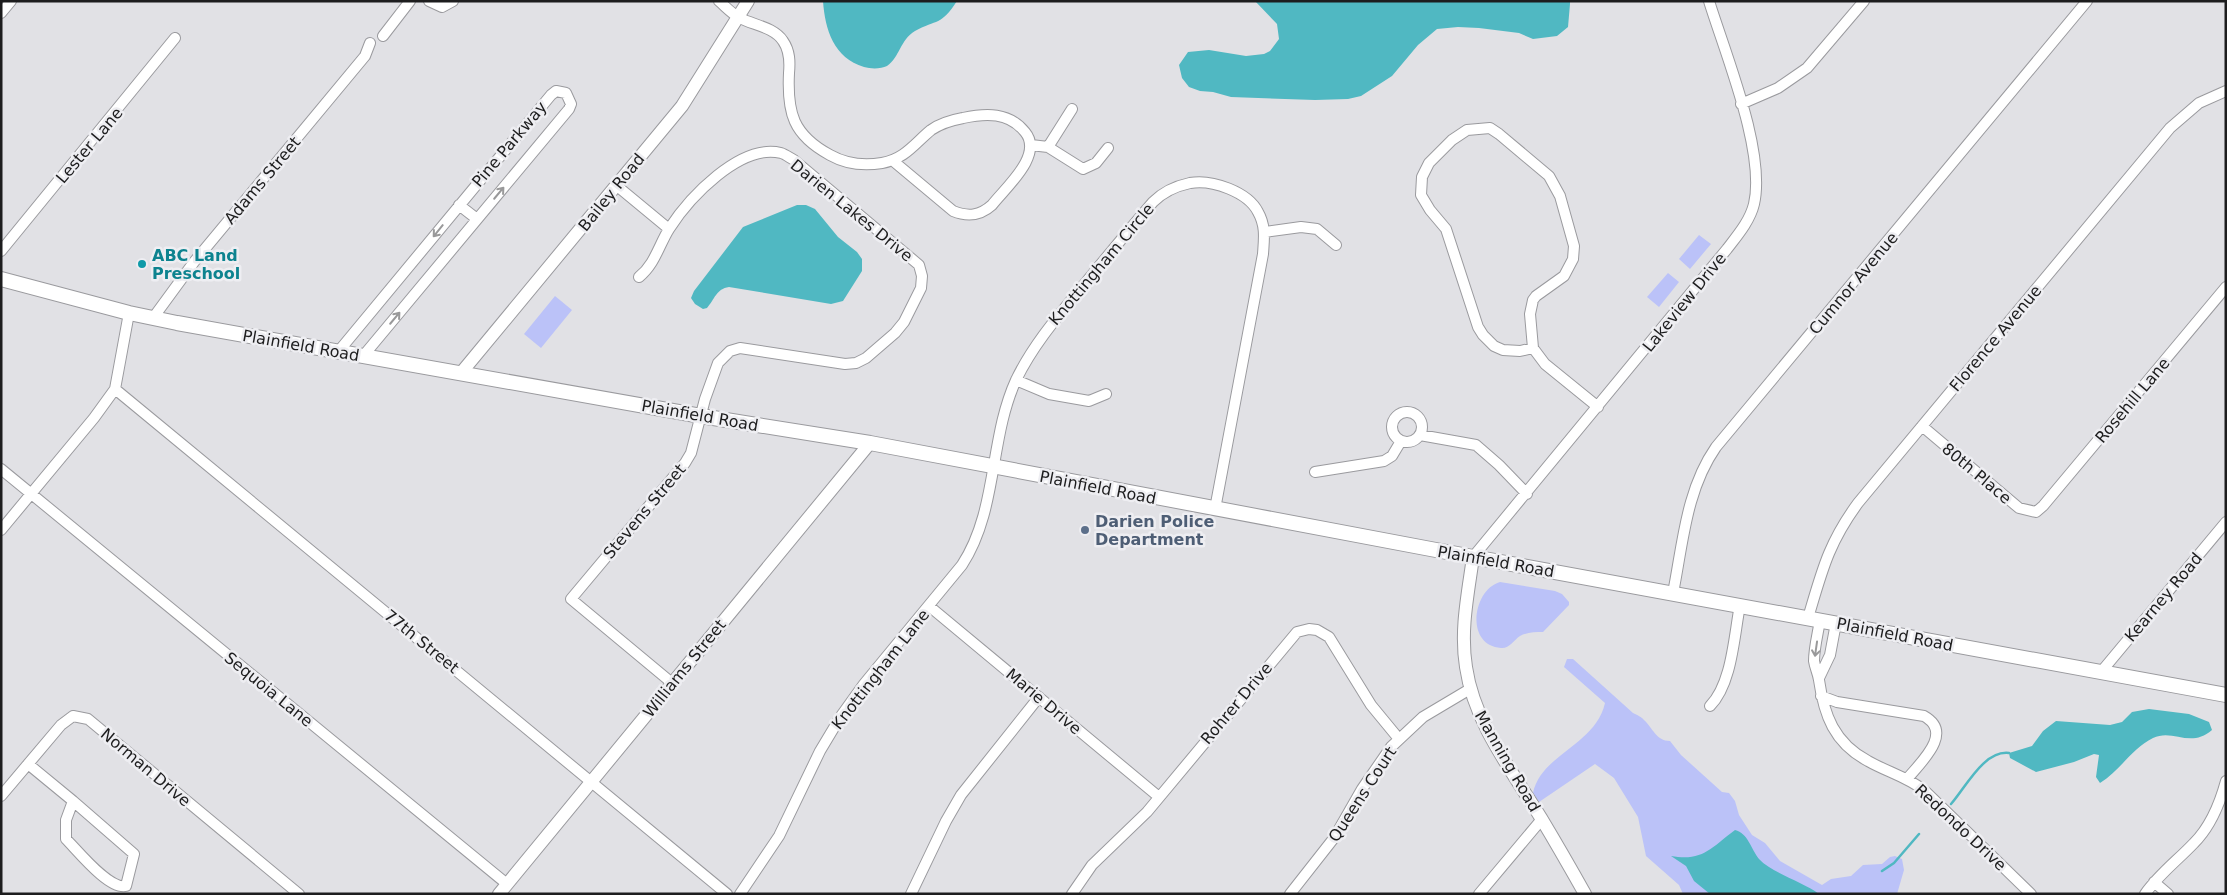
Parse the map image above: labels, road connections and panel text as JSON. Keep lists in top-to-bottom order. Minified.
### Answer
{"streets":{"main road":["Plainfield Road"],"street":["Pine Parkway","Lester Lane","Adams Street","Bailey Road","Darien Lakes Drive","Knottingham Circle","Cumnor Avenue","Lakeview Drive","Florence Avenue","Rosehill Lane","80th Place","Stevens Street","Kearney Road","77th Street","Williams Street","Knottingham Lane","Sequoia Lane","Marie Drive","Rohrer Drive","Manning Road","Norman Drive","Queens Court","Redondo Drive"]},"crossings":[["Pine Parkway","Plainfield Road"],["Adams Street","Plainfield Road"],["Bailey Road","Plainfield Road"],["Darien Lakes Drive","Plainfield Road"],["Darien Lakes Drive","Stevens Street"],["Knottingham Circle","Plainfield Road"],["Knottingham Circle","Knottingham Lane"],["Cumnor Avenue","Plainfield Road"],["Lakeview Drive","Plainfield Road"],["Lakeview Drive","Manning Road"],["Florence Avenue","Plainfield Road"],["Florence Avenue","80th Place"],["Florence Avenue","Redondo Drive"],["Plainfield Road","Stevens Street"],["Plainfield Road","Kearney Road"],["Plainfield Road","Williams Street"],["Plainfield Road","Knottingham Lane"],["Plainfield Road","Manning Road"],["Plainfield Road","Redondo Drive"],["Rosehill Lane","80th Place"],["Stevens Street","Williams Street"],["77th Street","Williams Street"],["Williams Street","Sequoia Lane"],["Knottingham Lane","Marie Drive"],["Marie Drive","Rohrer Drive"],["Rohrer Drive","Queens Court"],["Manning Road","Queens Court"]],"places":["ABC Land Preschool","Darien Police Department"]}
